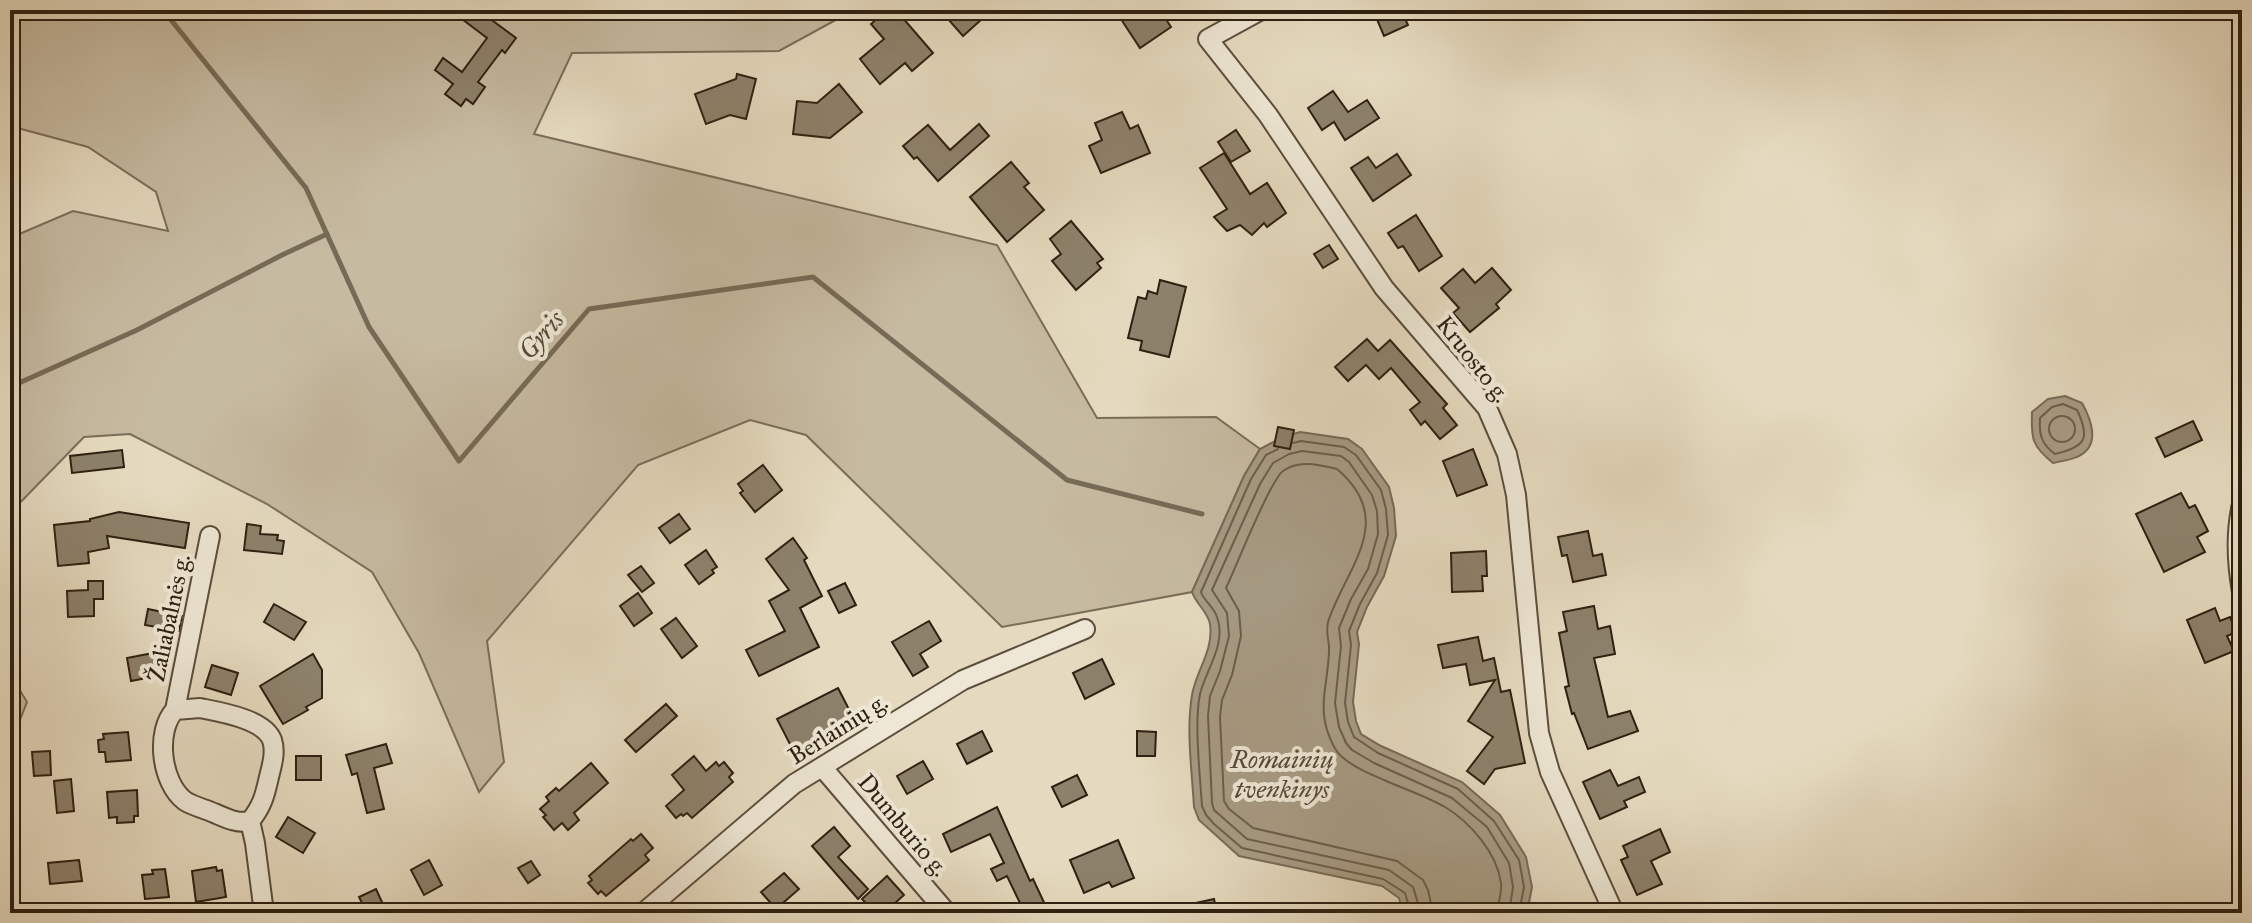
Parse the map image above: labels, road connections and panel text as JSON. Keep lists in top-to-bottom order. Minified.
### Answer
{"streets":{"street":["Kruosto g.","Žaliabalnės g.","Berlainių g.","Dumburio g."]},"crossings":[["Berlainių g.","Dumburio g."]],"water":["Gyris","Romainių tvenkinys"]}
